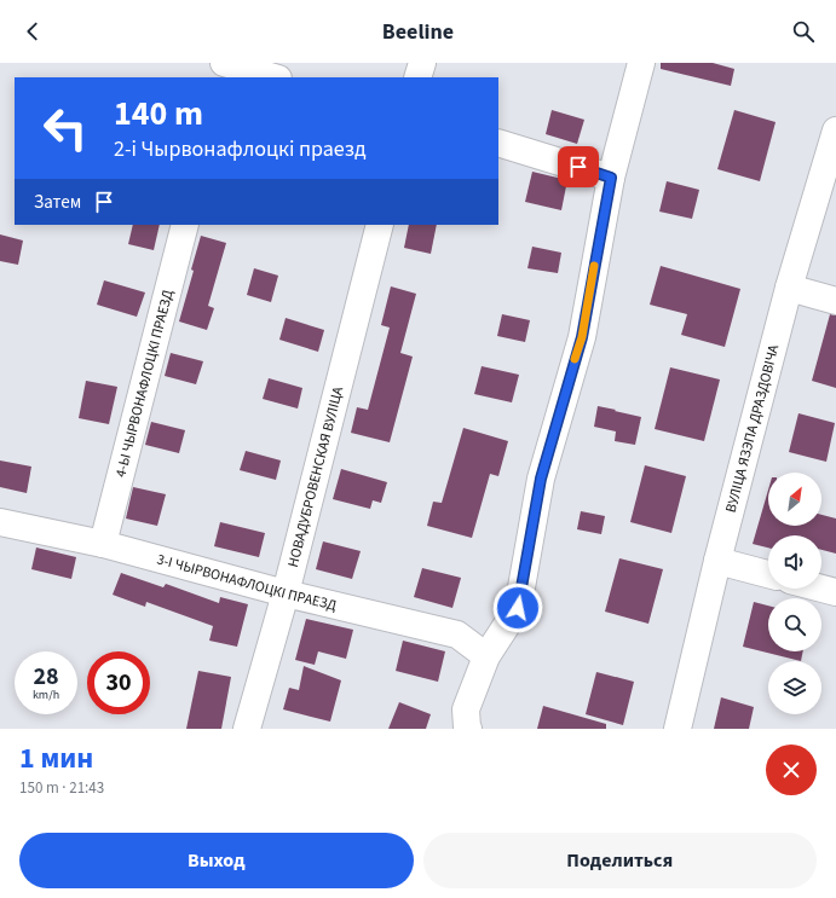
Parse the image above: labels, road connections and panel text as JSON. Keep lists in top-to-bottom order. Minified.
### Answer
{"streets":{"street":["4-Ы ЧЫРВОНАФЛОЦКІ ПРАЕЗД","ВУЛІЦА ЯЗЭПА ДРАЗДОВІЧА","НОВАДУБРОВЕНСКАЯ ВУЛІЦА","3-І ЧЫРВОНАФЛОЦКІ ПРАЕЗД"]},"crossings":[["4-Ы ЧЫРВОНАФЛОЦКІ ПРАЕЗД","3-І ЧЫРВОНАФЛОЦКІ ПРАЕЗД"],["НОВАДУБРОВЕНСКАЯ ВУЛІЦА","3-І ЧЫРВОНАФЛОЦКІ ПРАЕЗД"]],"north":"top right","page":{"header":"Beeline","turn":["140 m","2-і Чырвонафлоцкі праезд"],"then":"Затем","speed":"28 km/h","limit":"30","heading":["1 мин","150 m · 21:43"],"buttons":["Выход","Поделиться"]}}
